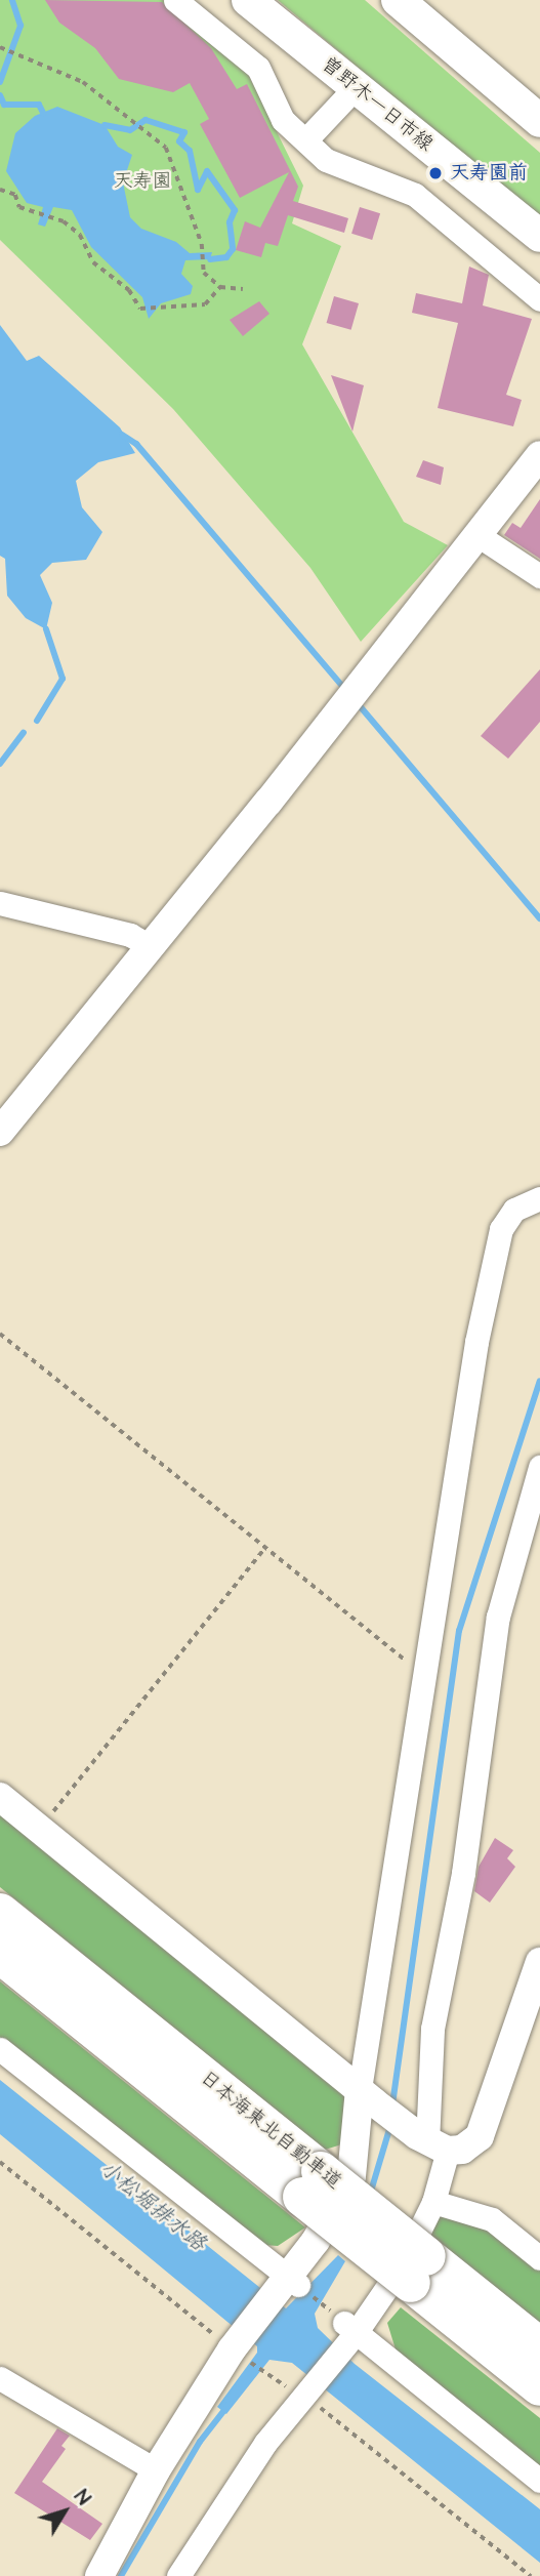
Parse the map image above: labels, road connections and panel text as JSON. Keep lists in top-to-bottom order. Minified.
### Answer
{"streets":{"highway":["日本海東北自動車道"],"main road":["曽野木一日市線"]},"water":["小松堀排水路"],"parks":["天寿園"],"places":["天寿園前"],"north":"top right"}
